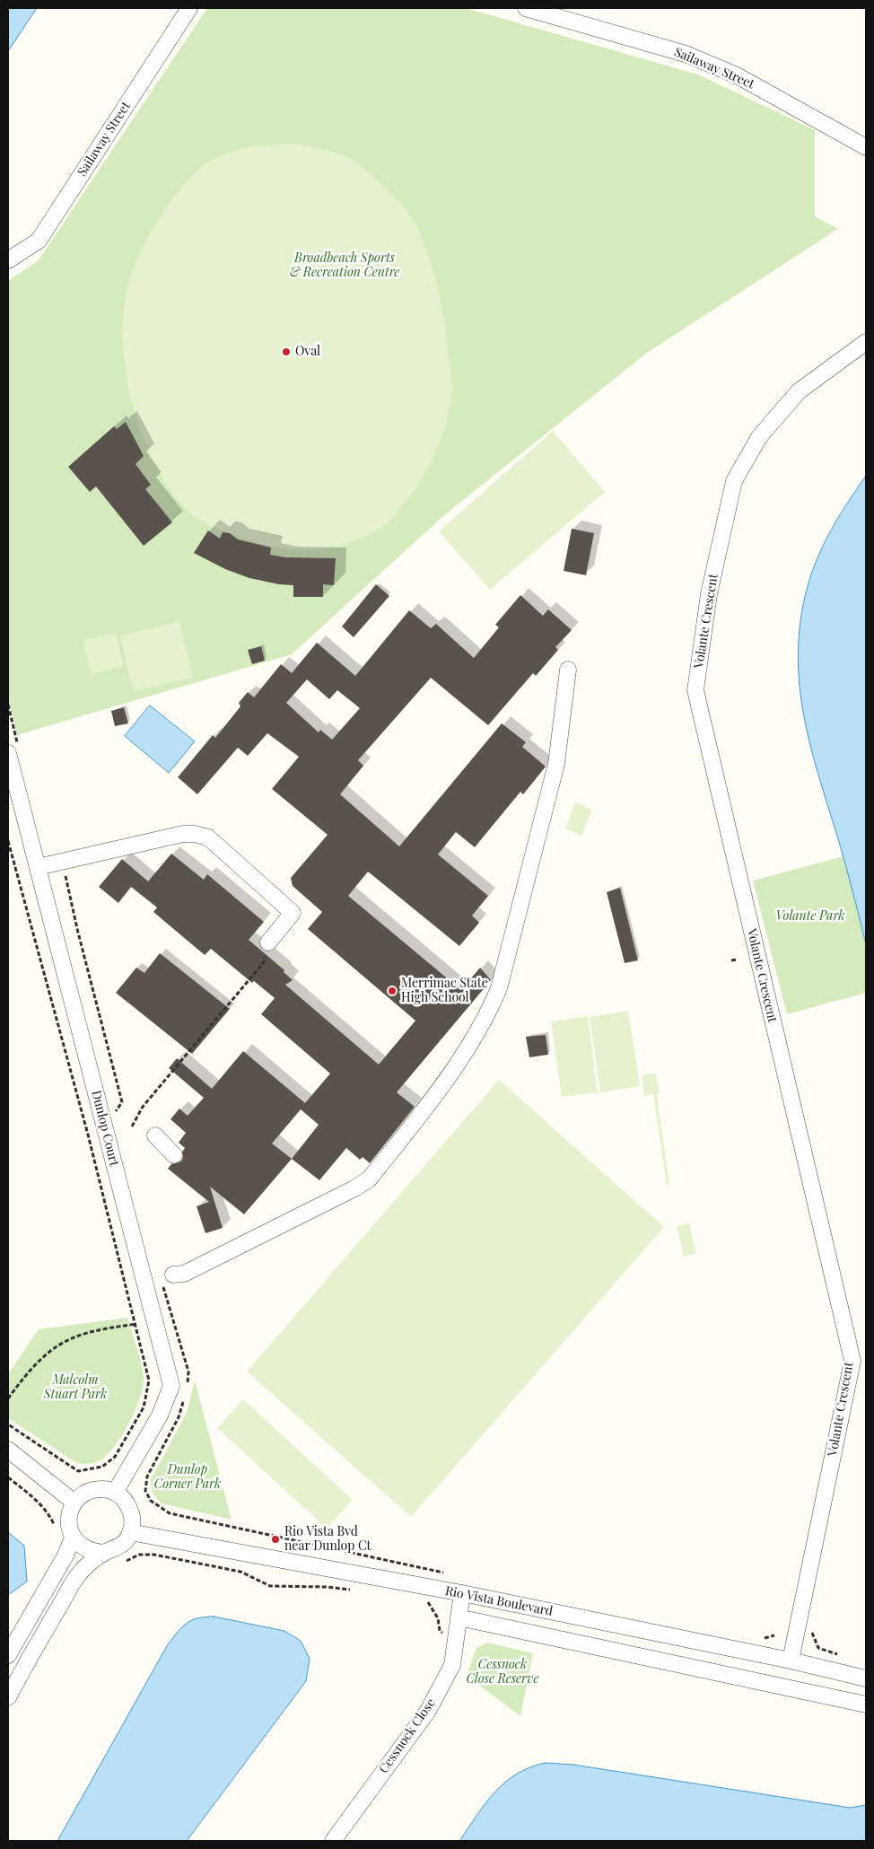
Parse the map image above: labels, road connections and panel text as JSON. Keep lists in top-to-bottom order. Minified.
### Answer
{"streets":{"street":["Sailaway Street","Volante Crescent","Dunlop Court","Rio Vista Boulevard","Cessnock Close"]},"crossings":[["Volante Crescent","Rio Vista Boulevard"],["Dunlop Court","Rio Vista Boulevard"],["Rio Vista Boulevard","Cessnock Close"]],"parks":["Broadbeach Sports & Recreation Centre","Volante Park","Malcolm Stuart Park","Dunlop Corner Park","Cessnock Close Reserve"],"places":["Oval","Merrimac State High School","Rio Vista Bvd near Dunlop Ct"]}
